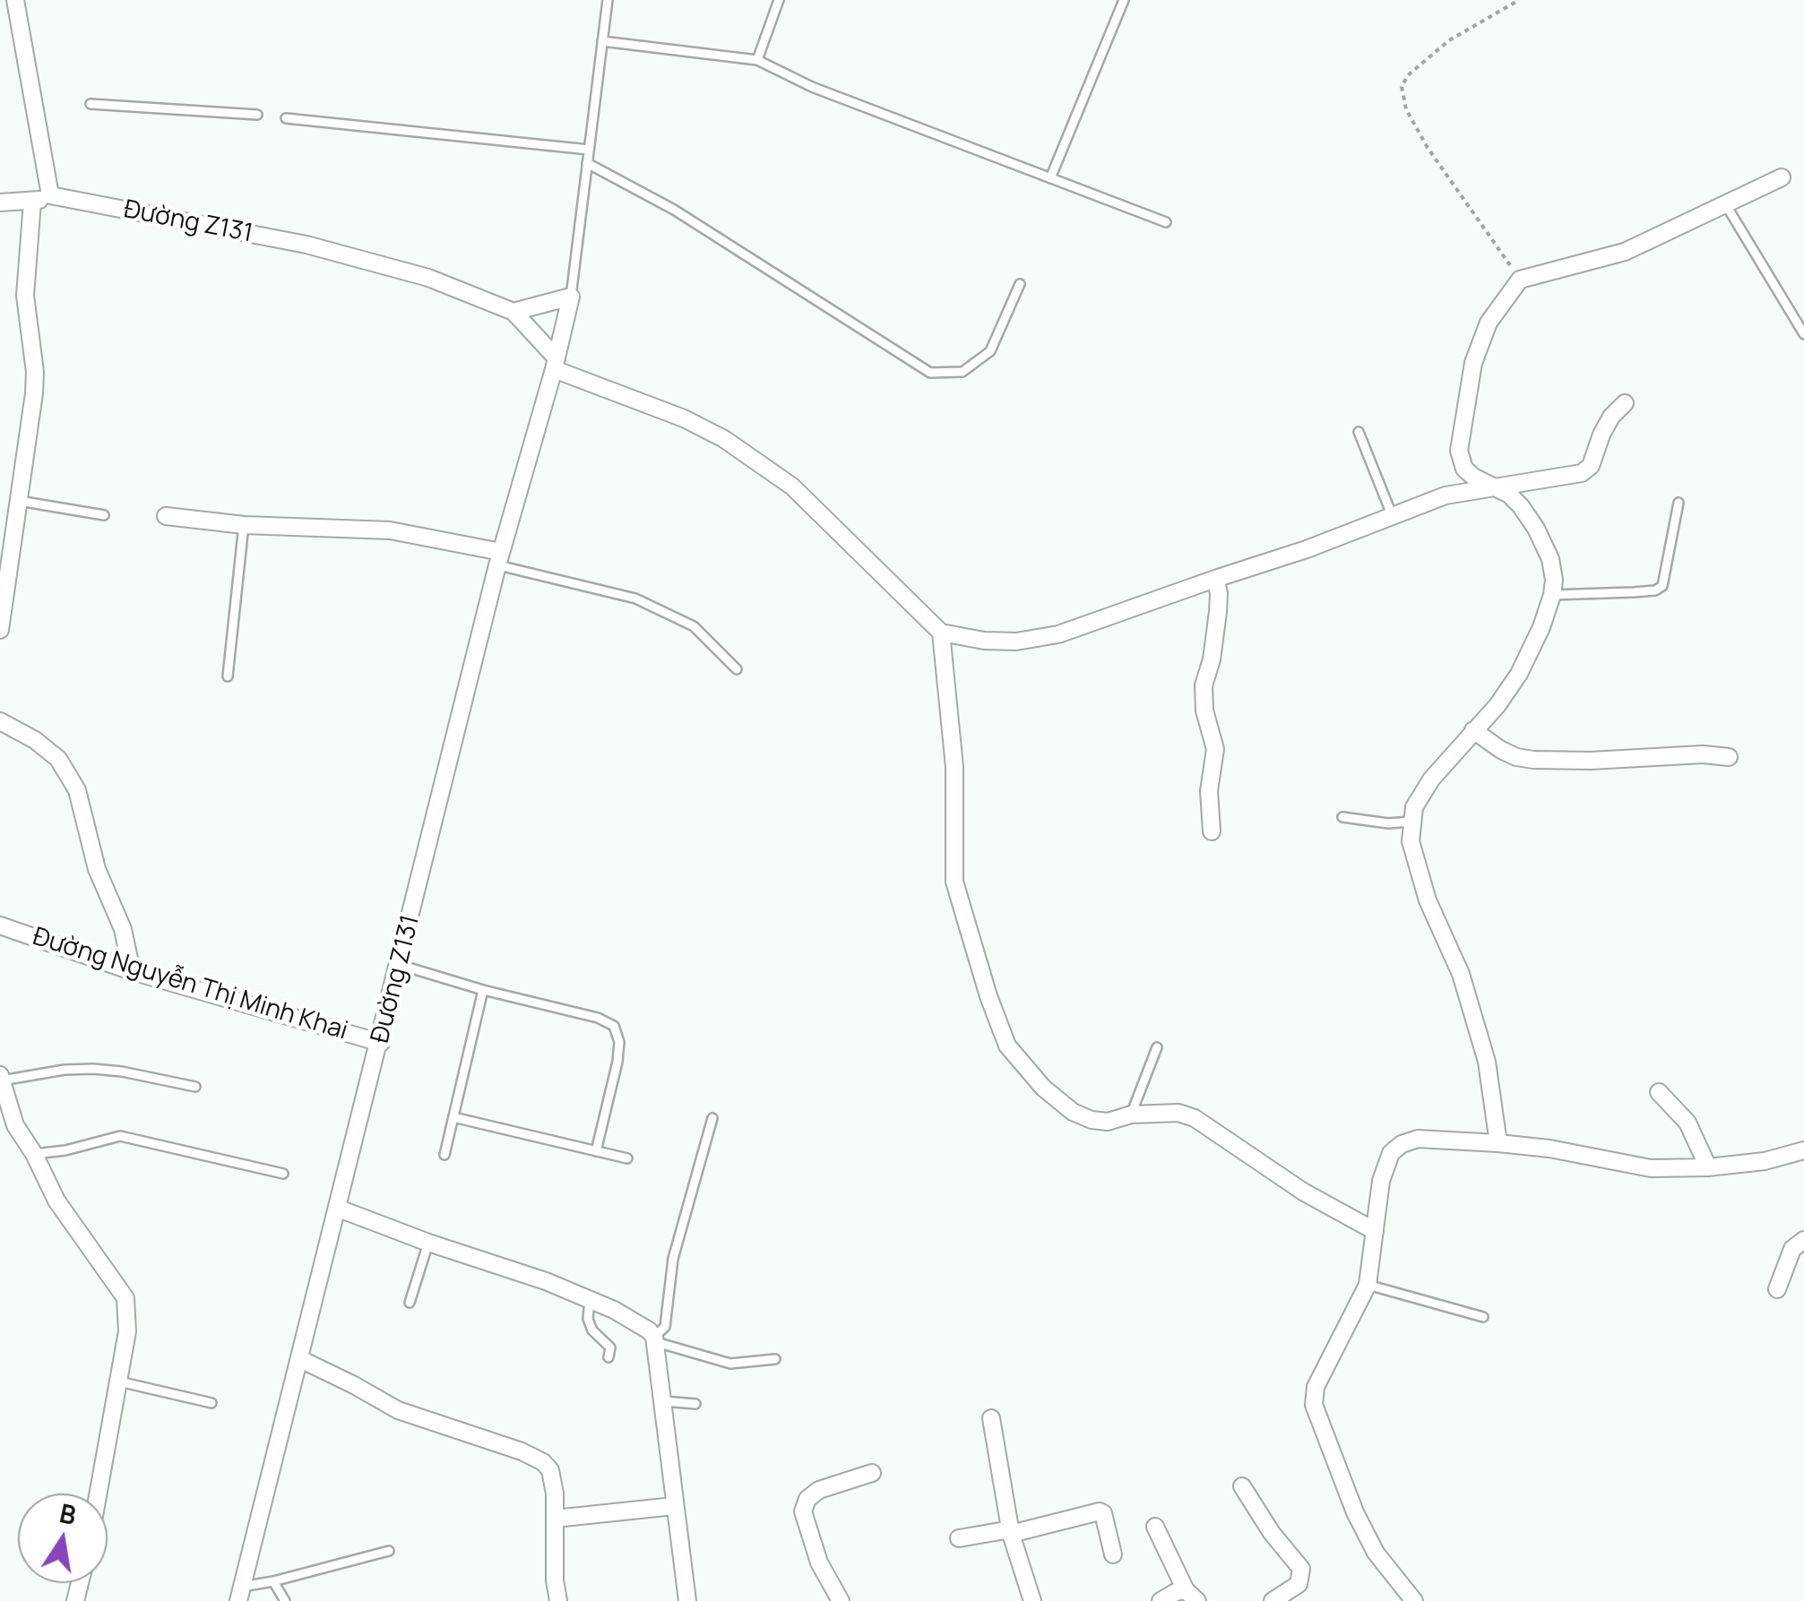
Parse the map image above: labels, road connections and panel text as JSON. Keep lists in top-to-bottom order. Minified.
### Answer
{"streets":{"street":["Đường Z131","Đường Nguyễn Thị Minh Khai"]},"crossings":[["Đường Z131","Đường Nguyễn Thị Minh Khai"]],"north":"top"}
